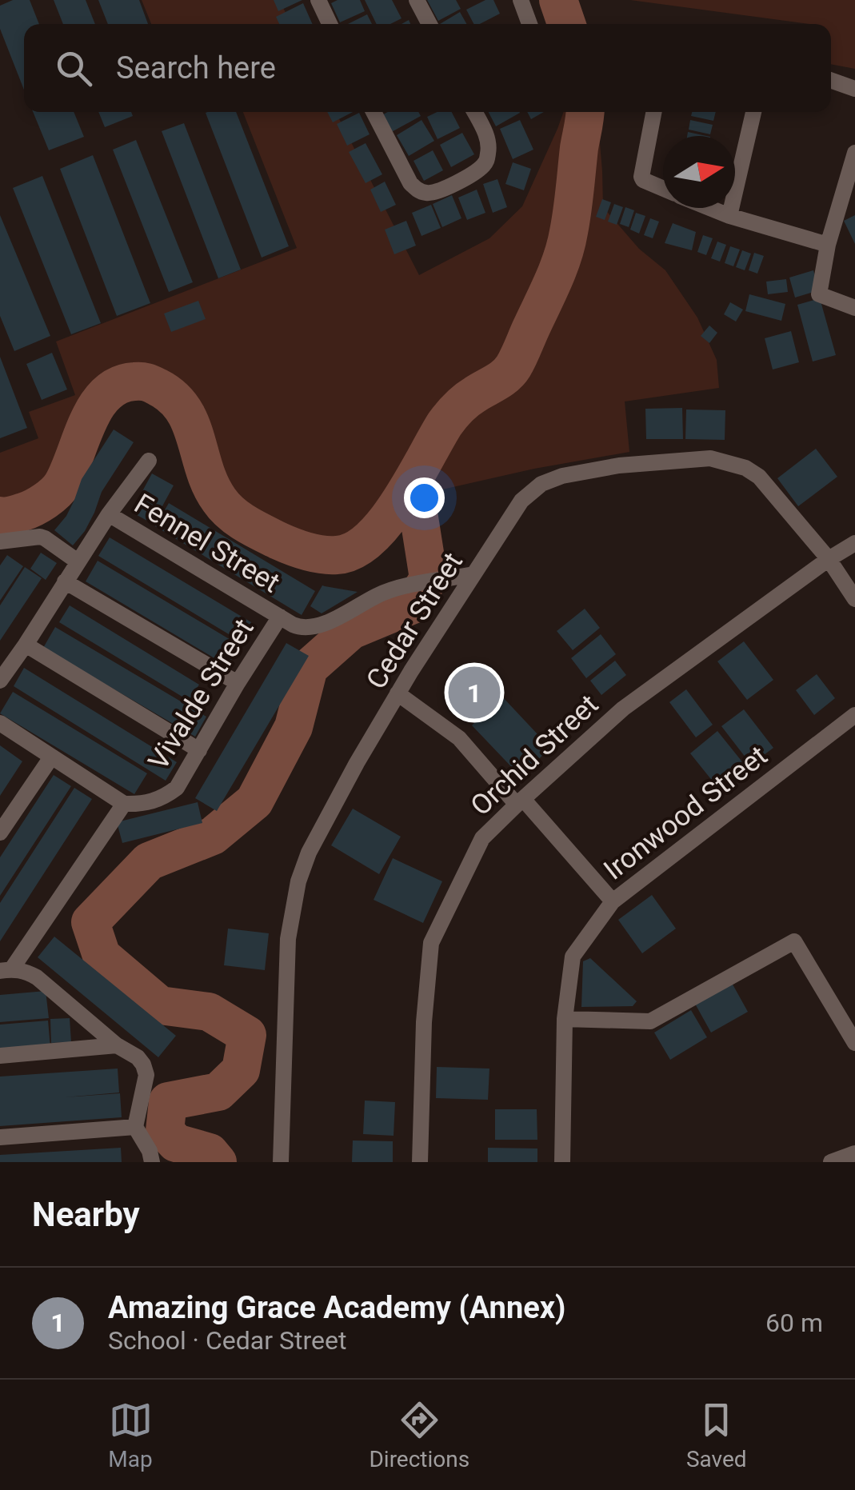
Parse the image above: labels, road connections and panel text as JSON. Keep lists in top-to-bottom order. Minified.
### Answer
{"streets":{"street":["Fennel Street","Cedar Street","Vivalde Street","Orchid Street","Ironwood Street"]},"crossings":[["Fennel Street","Cedar Street"],["Fennel Street","Vivalde Street"],["Cedar Street","Orchid Street"]],"north":"right","page":{"search":"Search here","pins":"1","heading":"Nearby","list":[{"mark":"1","name":"Amazing Grace Academy (Annex)","note":"School · Cedar Street","value":"60 m"}],"nav":["Map","Directions","Saved"]}}
